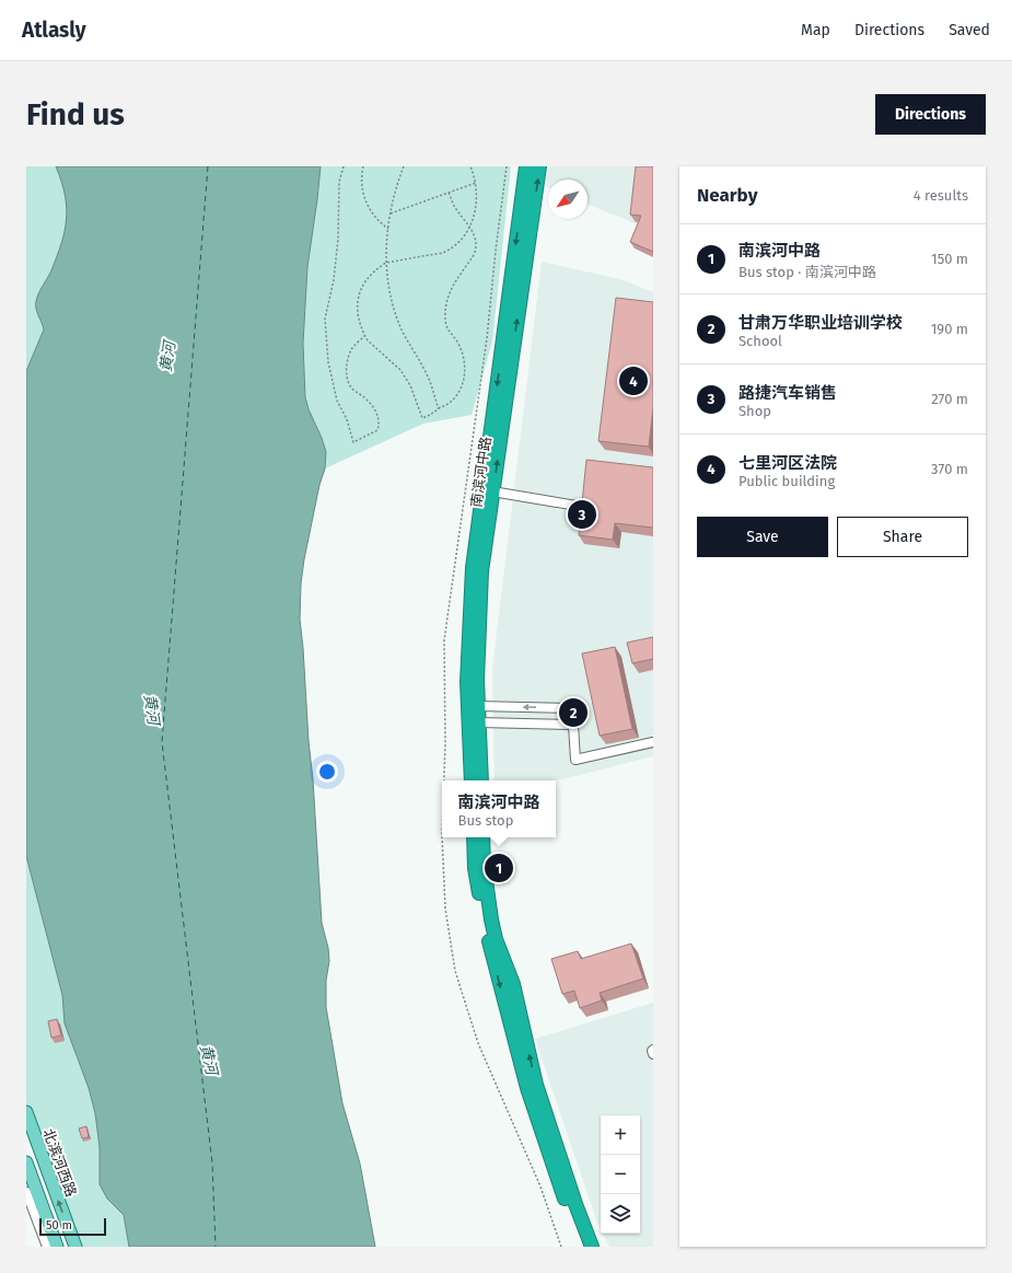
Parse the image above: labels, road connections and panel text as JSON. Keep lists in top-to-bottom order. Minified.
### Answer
{"streets":{"highway":["南滨河中路"],"main road":["北滨河西路"]},"water":["黄河"],"scale_bar":"50 m","north":"bottom left","page":{"header":"Atlasly","nav":["Map","Directions","Saved"],"buttons":["Directions",["Save","Share"]],"title":"Find us","heading":["Nearby","4 results"],"list":[{"mark":"1","name":"南滨河中路","note":"Bus stop · 南滨河中路","value":"150 m"},{"mark":"2","name":"甘肃万华职业培训学校","note":"School","value":"190 m"},{"mark":"3","name":"路捷汽车销售","note":"Shop","value":"270 m"},{"mark":"4","name":"七里河区法院","note":"Public building","value":"370 m"}],"pins":["4","3","2","1"],"popup":["南滨河中路","Bus stop"],"map_buttons":["+","−"],"scale":"50 m"}}
